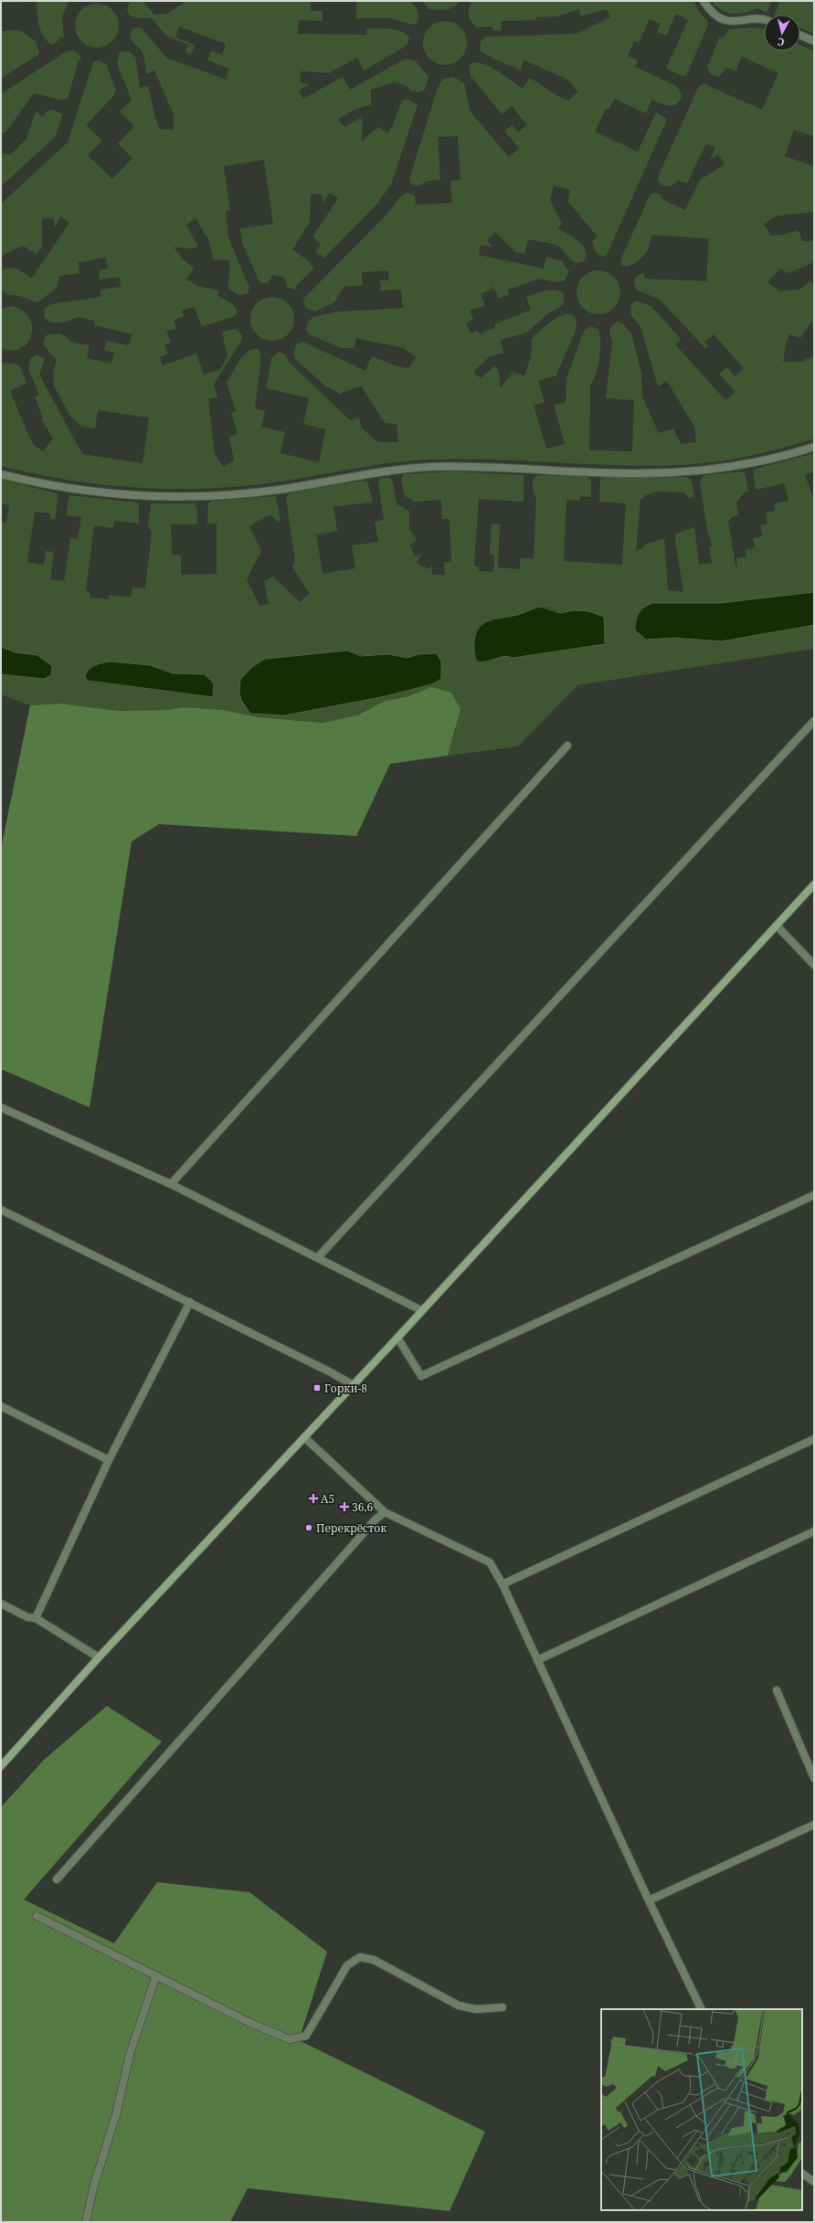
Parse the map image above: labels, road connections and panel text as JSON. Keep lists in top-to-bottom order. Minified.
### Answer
{"places":{"transit":["Горки-8"],"health":["А5","36,6"],"other":["Перекрёсток"]},"north":"bottom"}
